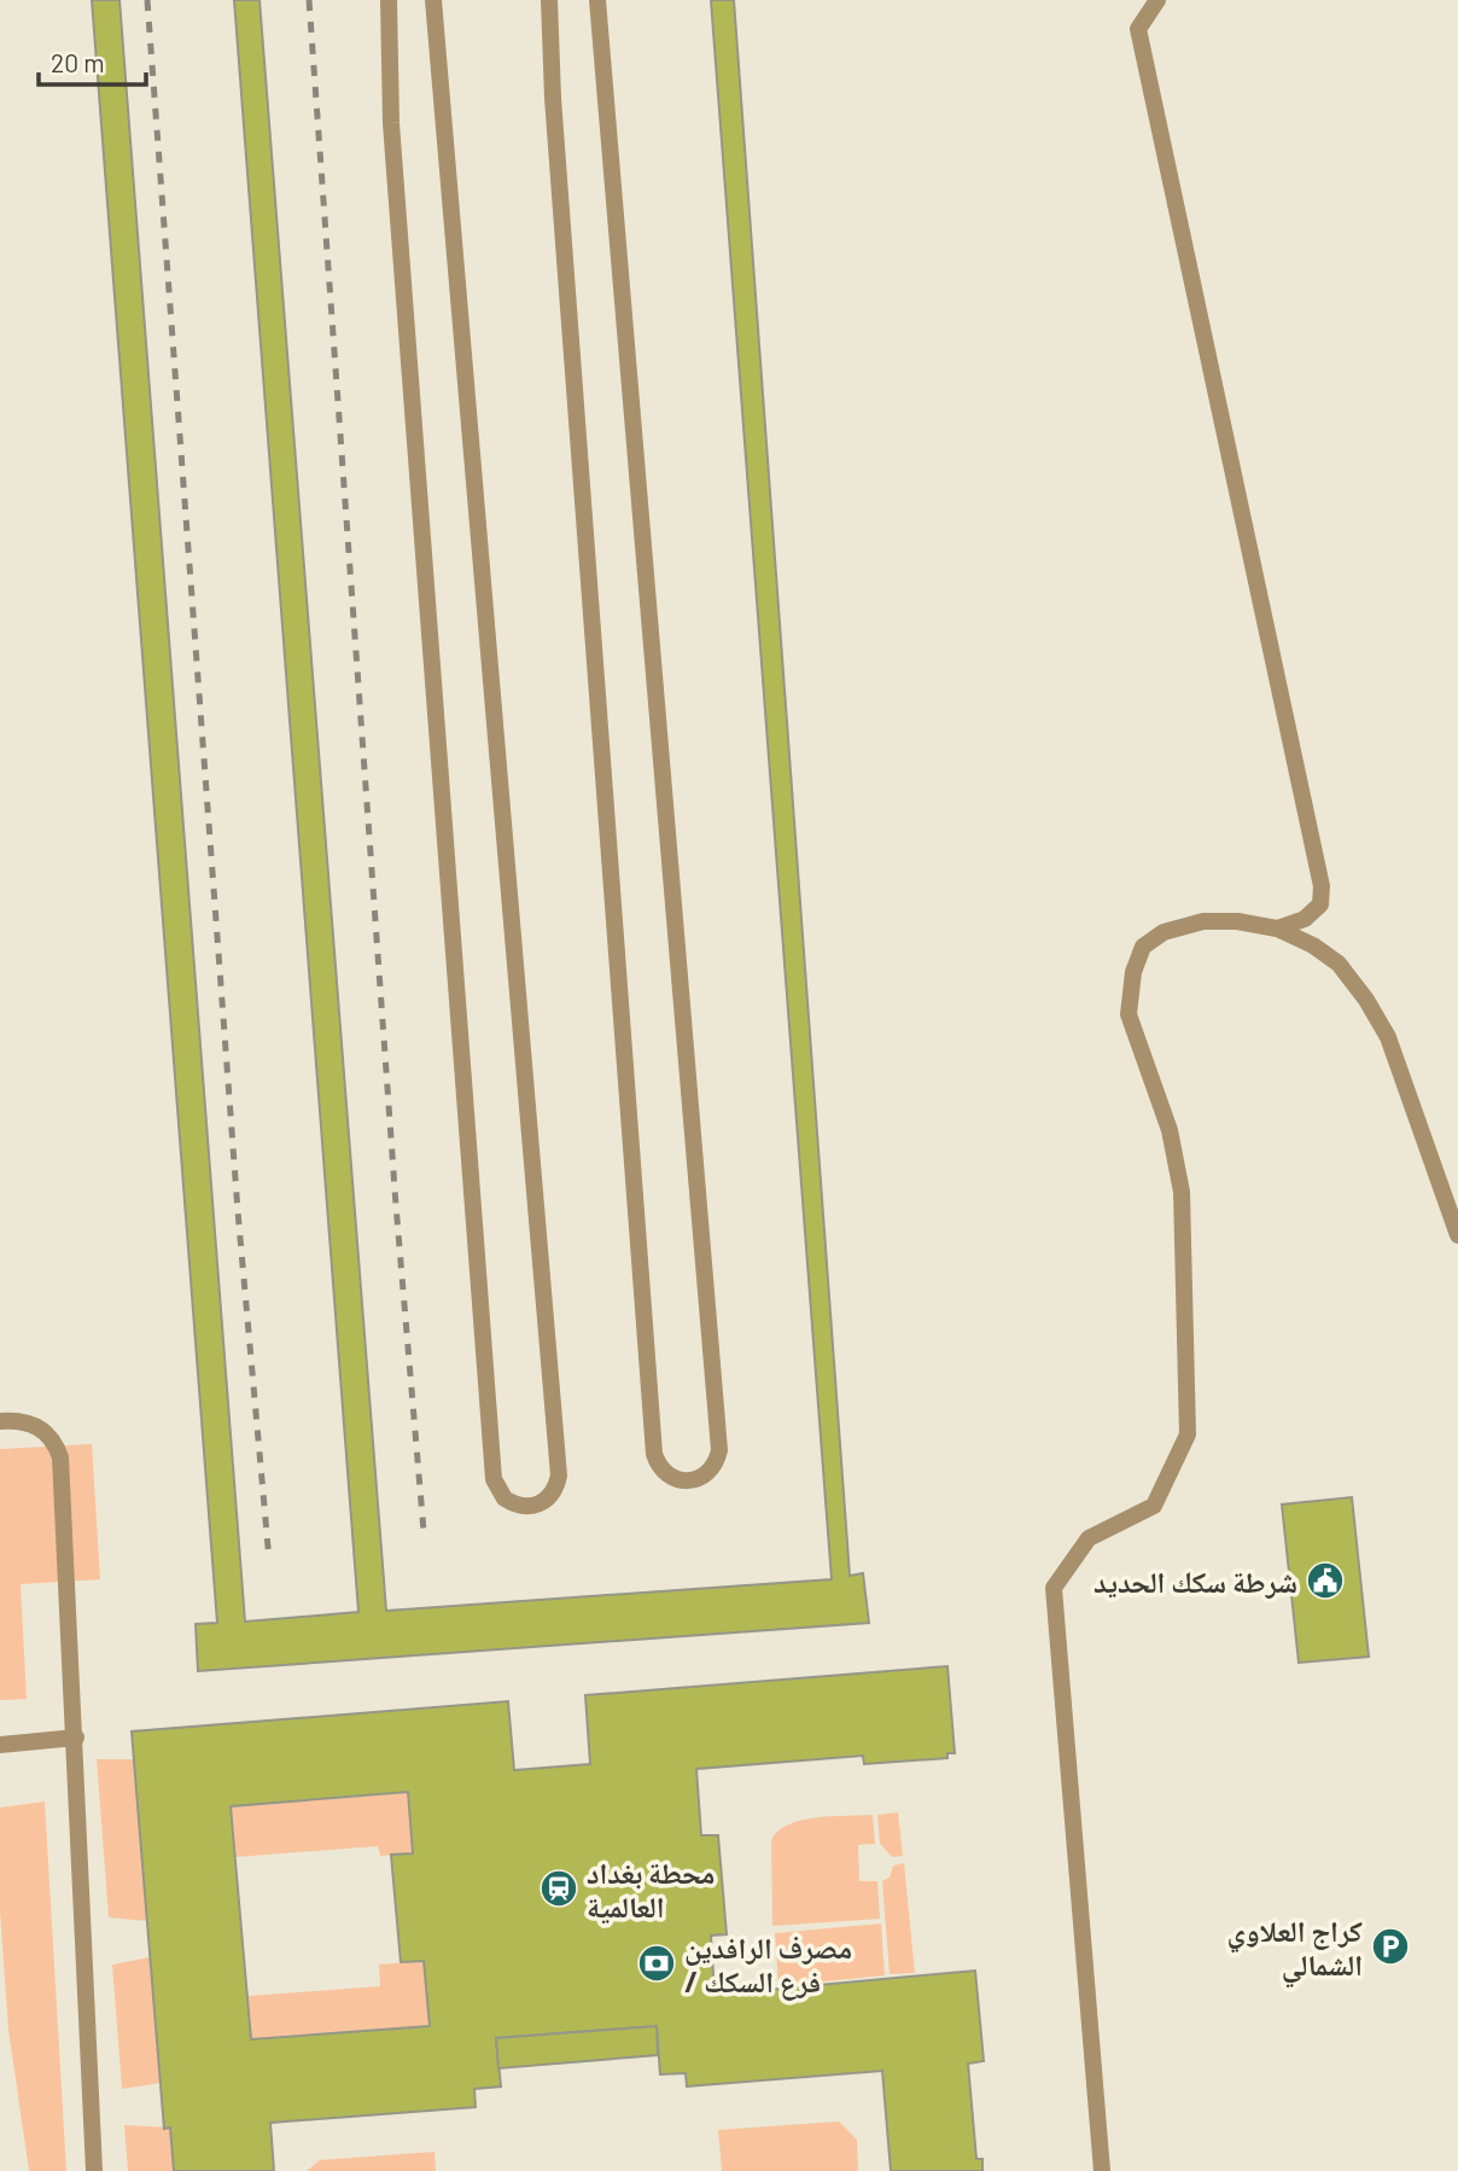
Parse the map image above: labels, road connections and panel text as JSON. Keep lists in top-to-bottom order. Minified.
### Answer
{"places":{"public building":["شرطة سكك الحديد"],"station":["محطة بغداد العالمية"],"parking":["كراج العلاوي الشمالي"],"bank":["مصرف الرافدين / فرع السكك"]},"scale_bar":"20 m"}
